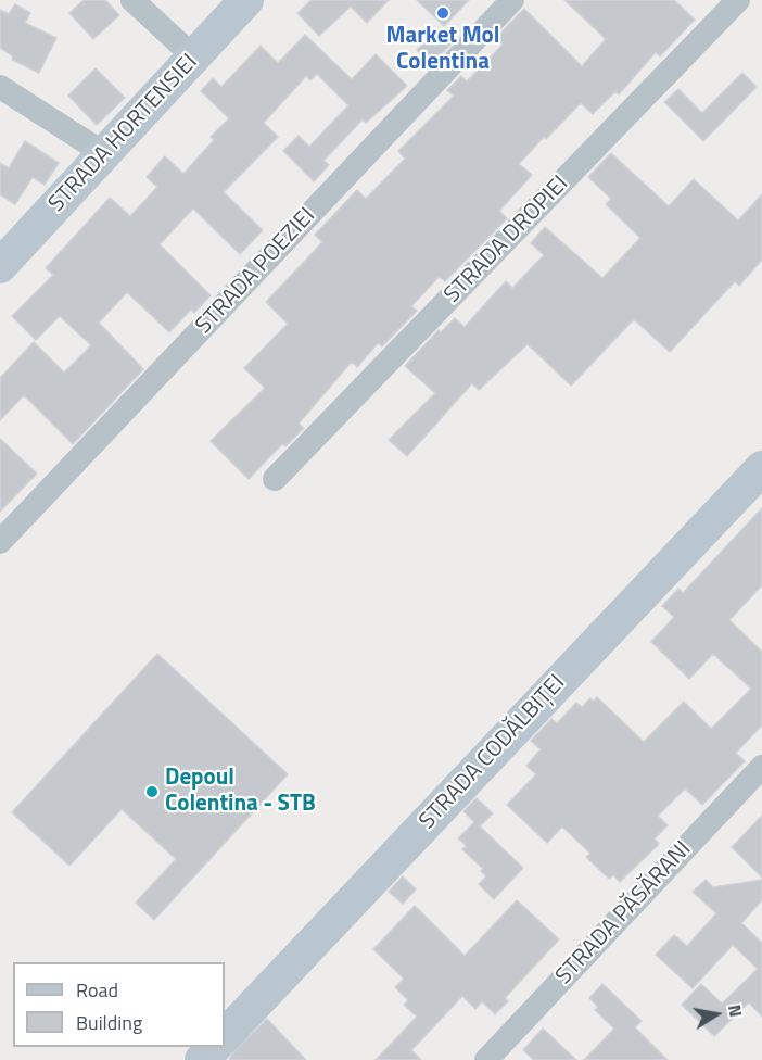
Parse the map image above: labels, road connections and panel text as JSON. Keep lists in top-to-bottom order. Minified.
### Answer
{"streets":{"street":["STRADA HORTENSIEI","STRADA DROPIEI","STRADA POEZIEI","STRADA CODĂLBIȚEI","STRADA PĂSĂRANI"]},"places":["Market Mol Colentina","Depoul Colentina - STB"],"legend":["Road","Building"],"north":"right"}
